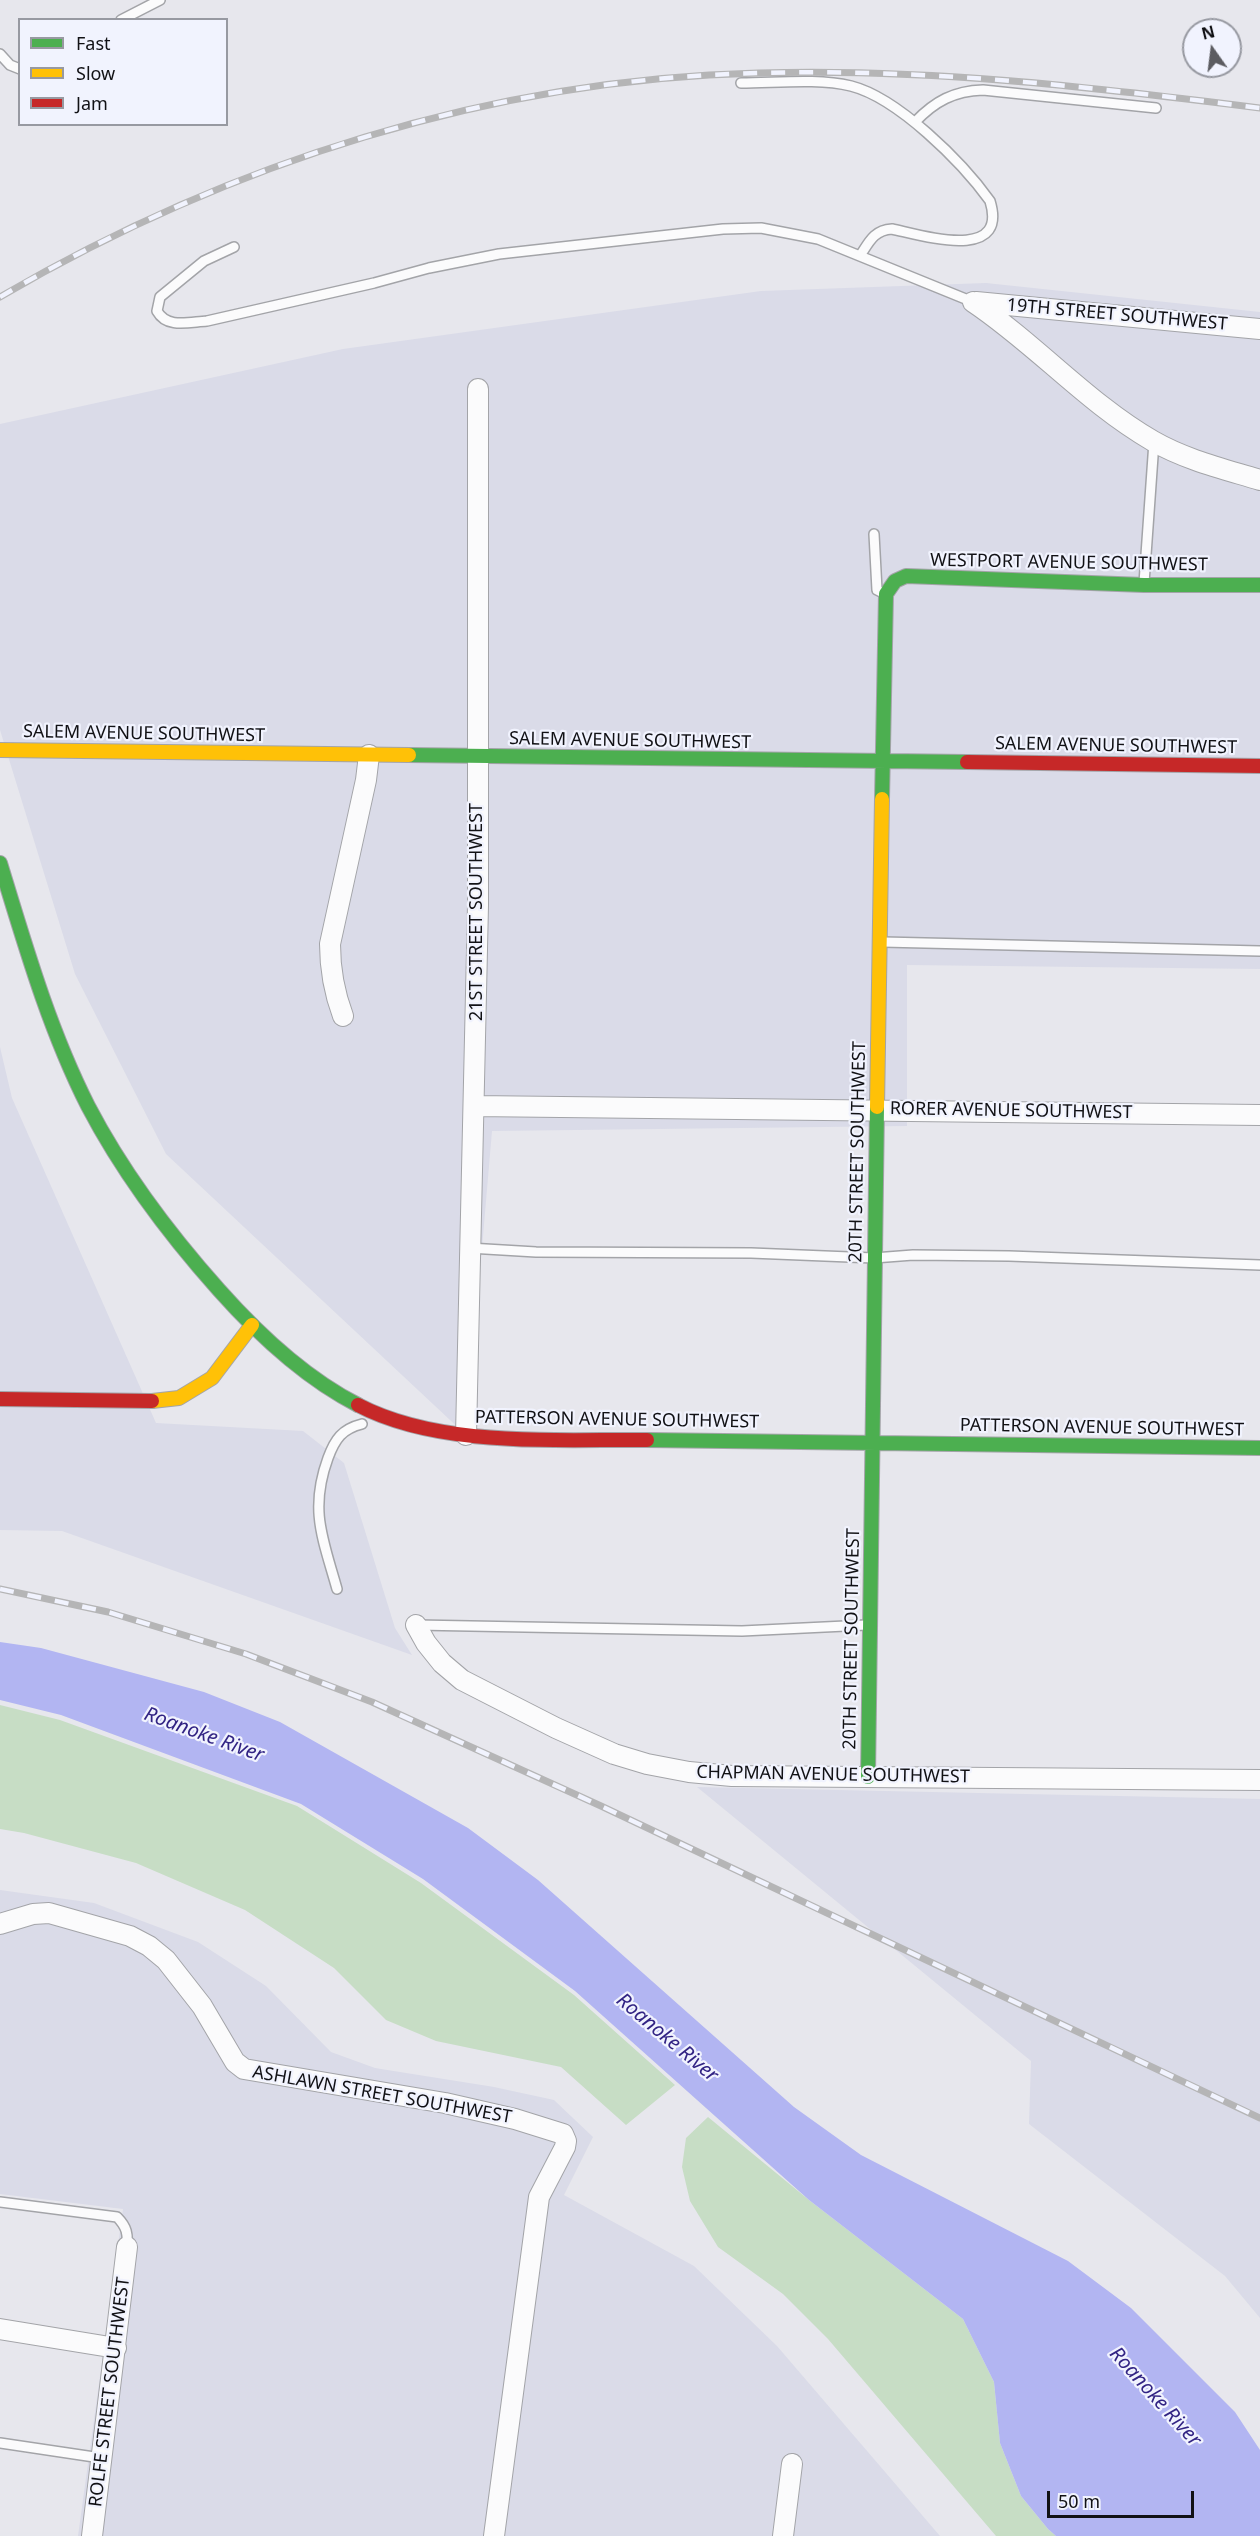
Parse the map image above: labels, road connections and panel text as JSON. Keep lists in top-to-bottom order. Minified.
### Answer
{"streets":{"street":["19TH STREET SOUTHWEST","WESTPORT AVENUE SOUTHWEST","SALEM AVENUE SOUTHWEST","21ST STREET SOUTHWEST","RORER AVENUE SOUTHWEST","20TH STREET SOUTHWEST","PATTERSON AVENUE SOUTHWEST","CHAPMAN AVENUE SOUTHWEST","ASHLAWN STREET SOUTHWEST","ROLFE STREET SOUTHWEST"]},"crossings":[["WESTPORT AVENUE SOUTHWEST","20TH STREET SOUTHWEST"],["SALEM AVENUE SOUTHWEST","21ST STREET SOUTHWEST"],["SALEM AVENUE SOUTHWEST","20TH STREET SOUTHWEST"],["21ST STREET SOUTHWEST","RORER AVENUE SOUTHWEST"],["21ST STREET SOUTHWEST","PATTERSON AVENUE SOUTHWEST"],["RORER AVENUE SOUTHWEST","20TH STREET SOUTHWEST"],["20TH STREET SOUTHWEST","PATTERSON AVENUE SOUTHWEST"],["20TH STREET SOUTHWEST","CHAPMAN AVENUE SOUTHWEST"]],"water":["Roanoke River"],"legend":["Fast","Slow","Jam"],"scale_bar":"50 m","north":"top"}
